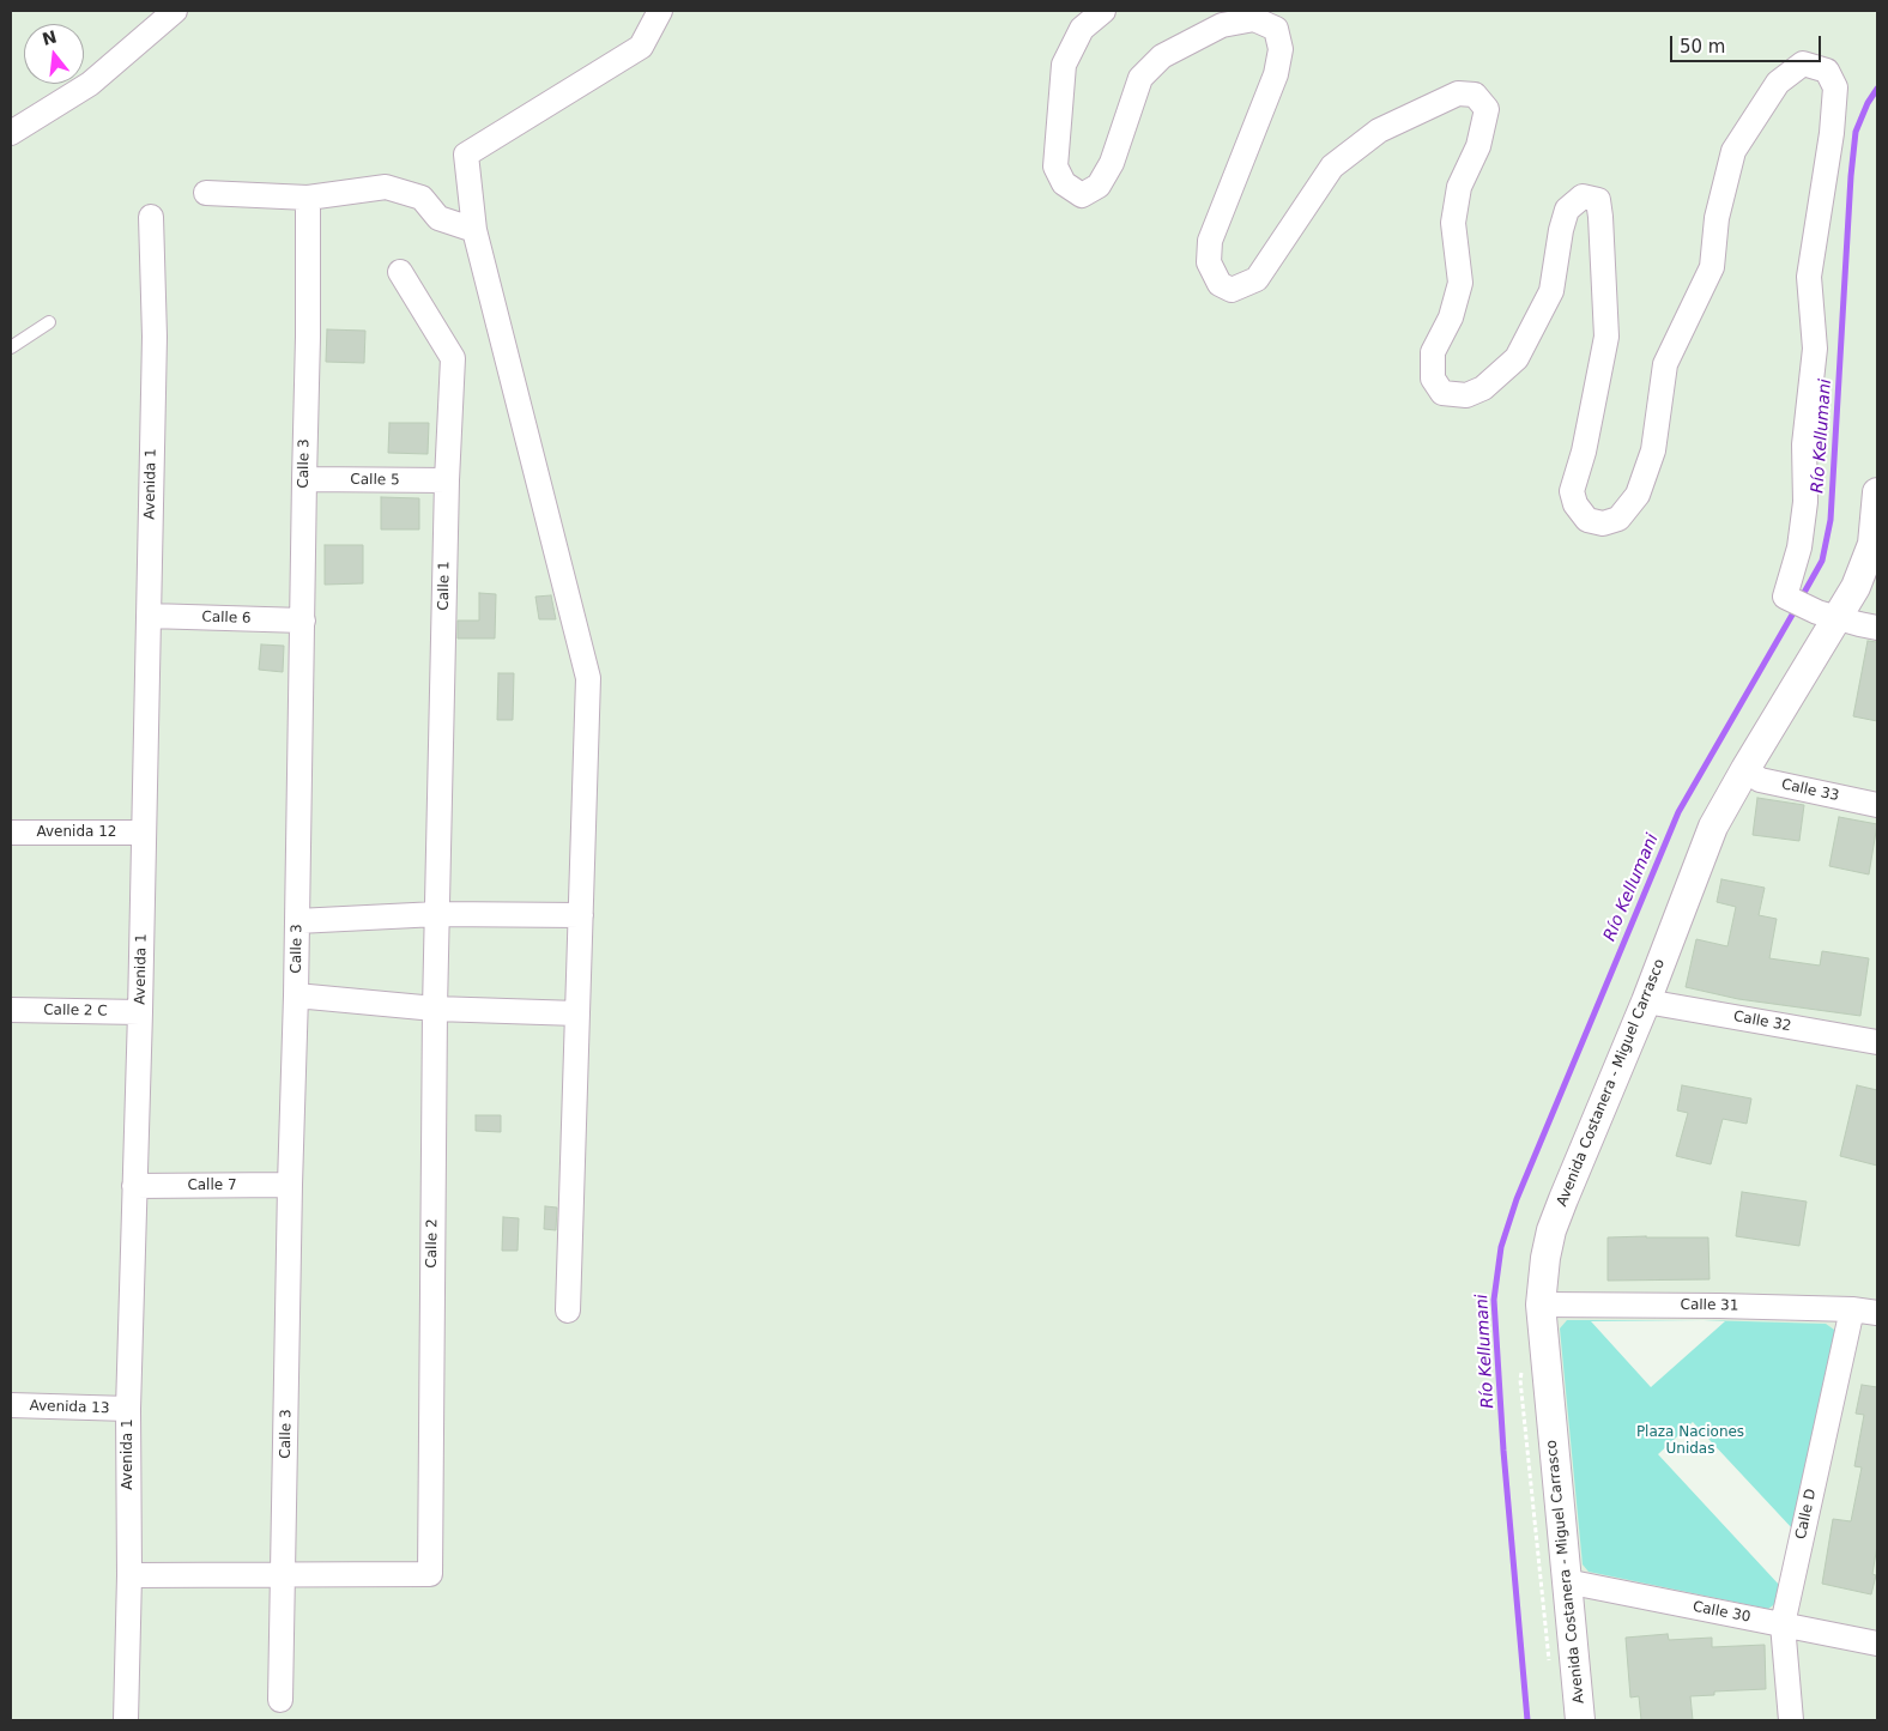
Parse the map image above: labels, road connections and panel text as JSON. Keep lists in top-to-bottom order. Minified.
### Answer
{"streets":{"street":["Calle 3","Calle 5","Avenida 1","Calle 1","Calle 6","Calle 33","Avenida 12","Calle 2 C","Calle 32","Avenida Costanera - Miguel Carrasco","Calle 7","Calle 2","Calle 31","Avenida 13","Calle D","Calle 30"]},"crossings":[["Calle 3","Calle 5"],["Calle 3","Calle 6"],["Calle 3","Calle 7"],["Calle 3","Calle 2"],["Calle 5","Calle 1"],["Avenida 1","Calle 6"],["Avenida 1","Avenida 12"],["Avenida 1","Calle 2 C"],["Avenida 1","Calle 7"],["Avenida 1","Avenida 13"],["Calle 1","Calle 2"],["Calle 33","Avenida Costanera - Miguel Carrasco"],["Calle 32","Avenida Costanera - Miguel Carrasco"],["Avenida Costanera - Miguel Carrasco","Calle 31"],["Avenida Costanera - Miguel Carrasco","Calle 30"],["Calle 31","Calle D"],["Calle D","Calle 30"]],"water":["Río Kellumani"],"parks":["Plaza Naciones Unidas"],"scale_bar":"50 m","north":"top"}
